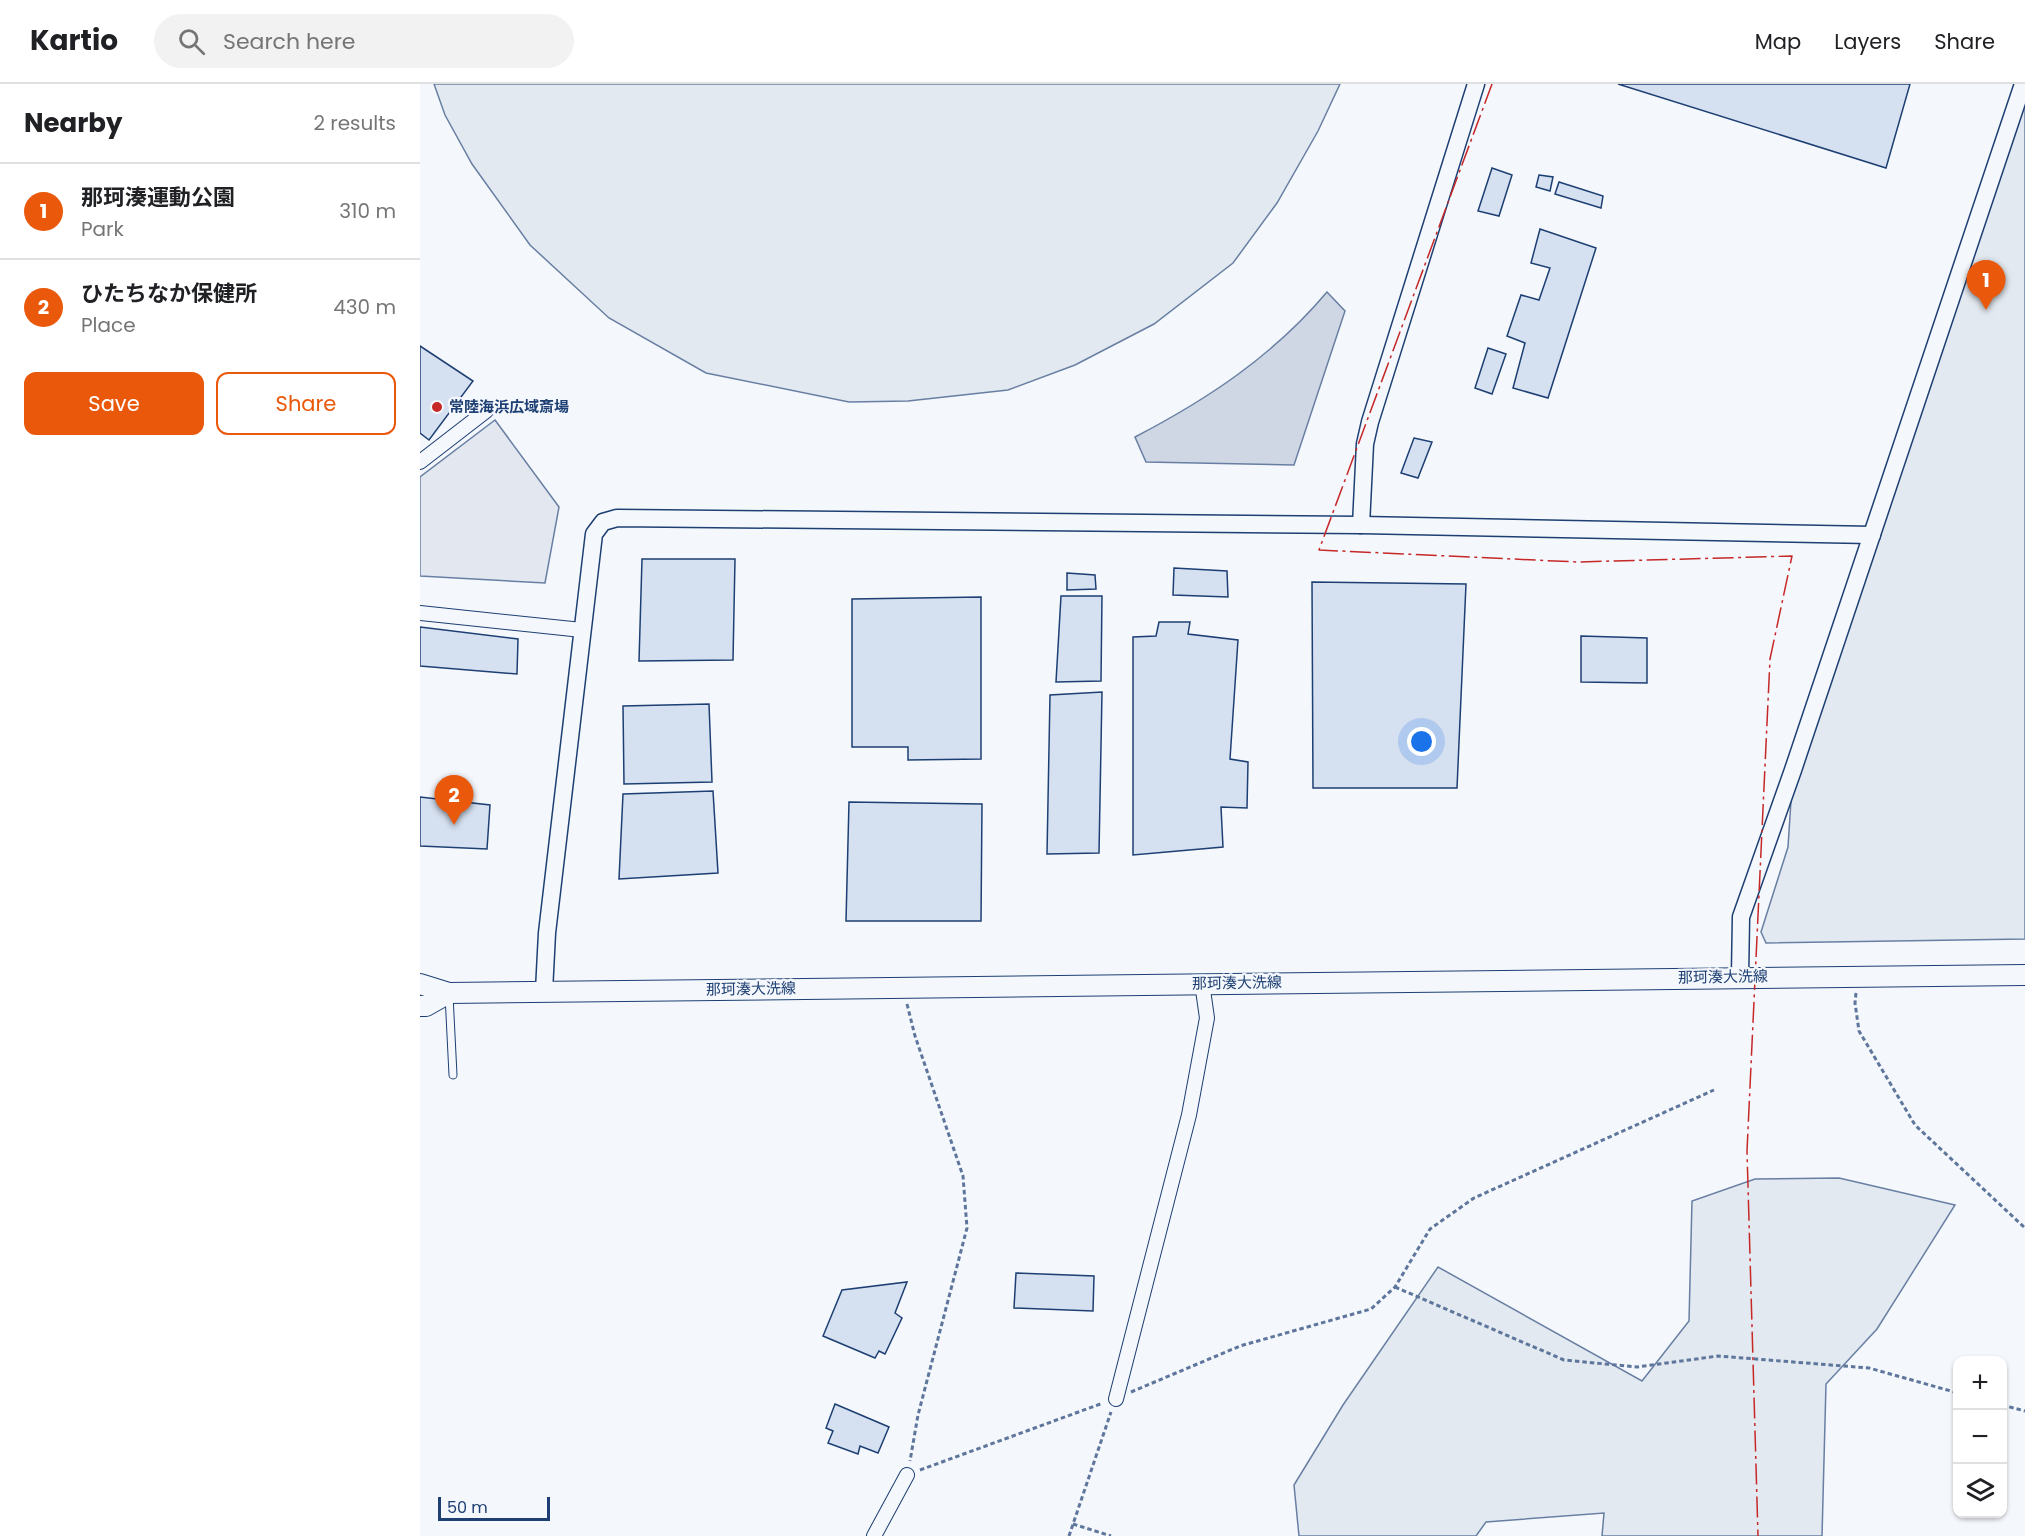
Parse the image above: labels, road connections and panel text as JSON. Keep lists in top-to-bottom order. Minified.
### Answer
{"streets":{"main road":["那珂湊大洗線"]},"places":["常陸海浜広域斎場"],"scale_bar":"50 m","page":{"header":"Kartio","search":"Search here","nav":["Map","Layers","Share"],"heading":["Nearby","2 results"],"list":[{"mark":"1","name":"那珂湊運動公園","note":"Park","value":"310 m"},{"mark":"2","name":"ひたちなか保健所","note":"Place","value":"430 m"}],"pins":["1","2"],"buttons":["Save","Share"],"map_buttons":["+","−"],"scale":"50 m"}}
